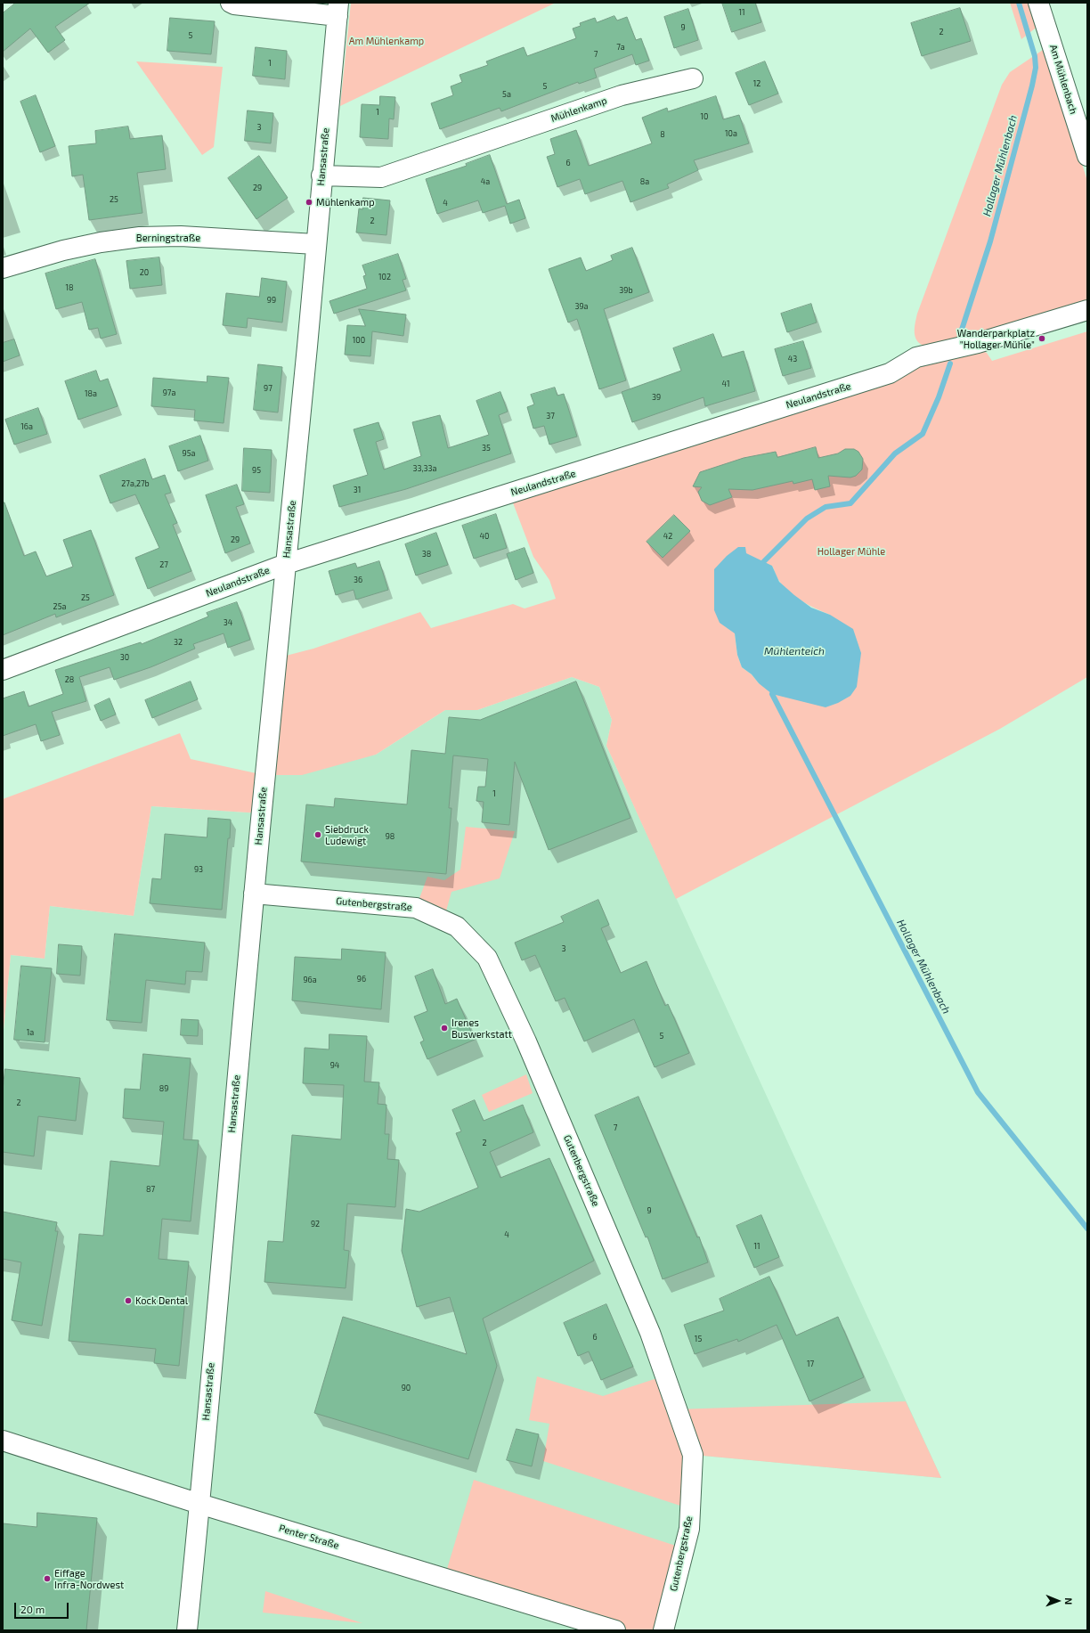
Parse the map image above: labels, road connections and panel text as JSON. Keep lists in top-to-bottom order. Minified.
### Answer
{"streets":{"street":["Am Mühlenbach","Mühlenkamp","Hansastraße","Berningstraße","Neulandstraße","Gutenbergstraße","Penter Straße"]},"crossings":[["Mühlenkamp","Hansastraße"],["Hansastraße","Berningstraße"],["Hansastraße","Neulandstraße"],["Hansastraße","Gutenbergstraße"],["Hansastraße","Penter Straße"]],"water":["Hollager Mühlenbach","Mühlenteich"],"parks":["Am Mühlenkamp","Hollager Mühle"],"places":["Mühlenkamp","Wanderparkplatz \"Hollager Mühle\"","Siebdruck Ludewigt","Irenes Buswerkstatt","Kock Dental","Eiffage Infra-Nordwest"],"house_numbers":["11","9","2","5","7a","7","1","12","5","5a","1","10","3","10a","8","6","4a","8a","29","25","4","2","20","102","18","39b","99","39a","100","43","41","97","97a","18a","39","37","16a","35","95a","33,33a","95","27a,27b","31","40","42","29","38","27","36","25","25a","34","32","30","28","1","98","93","3","96","96a","1a","5","94","89","2","7","2","87","9","92","4","11","6","15","17","90"],"scale_bar":"20 m","north":"right"}
